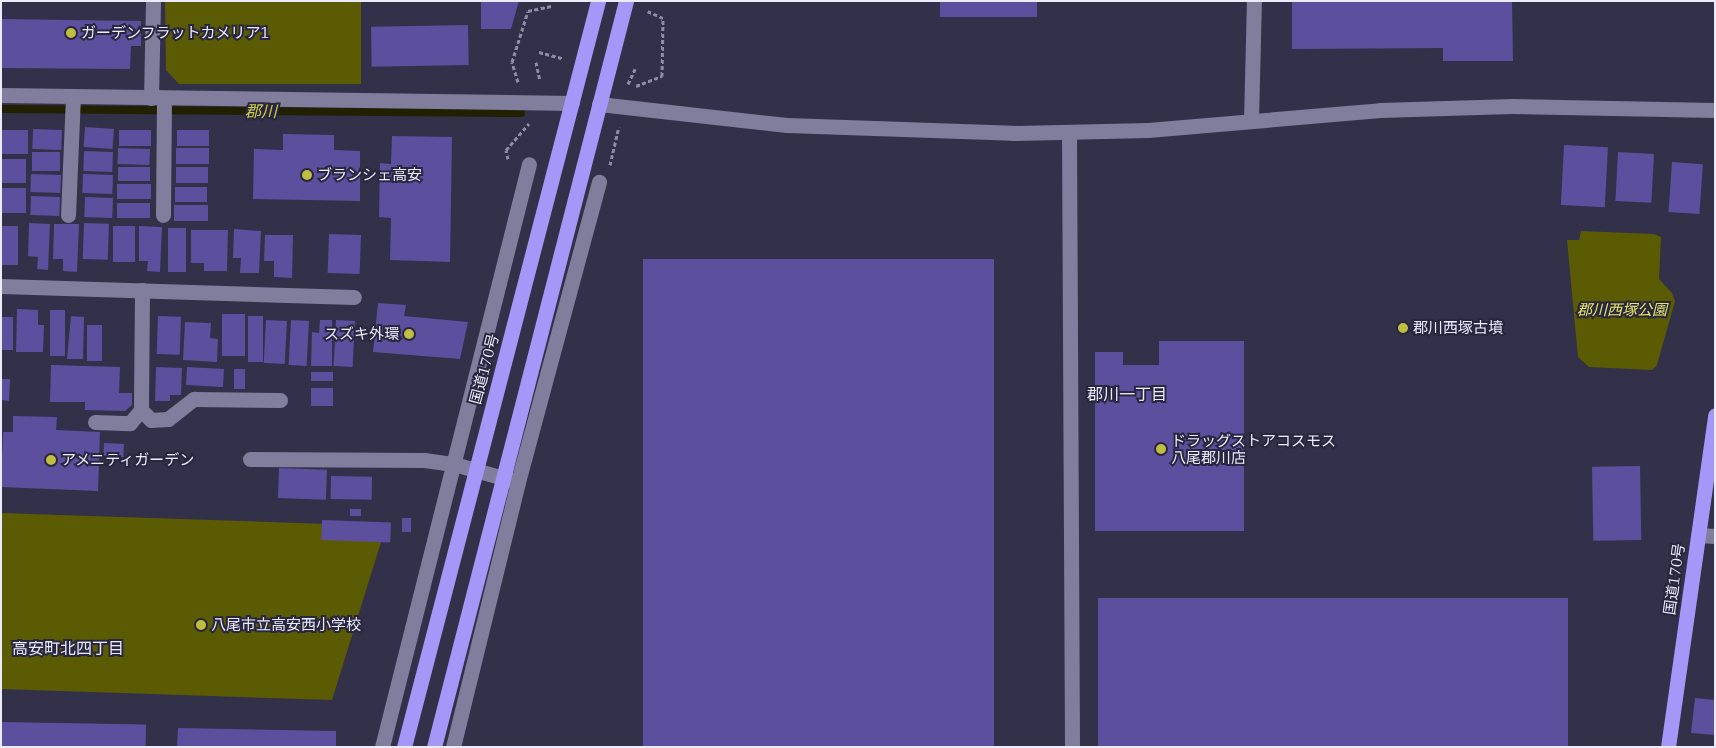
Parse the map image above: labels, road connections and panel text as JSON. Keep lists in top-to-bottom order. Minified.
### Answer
{"streets":{"highway":["国道170号"]},"districts":["郡川一丁目","高安町北四丁目"],"water":["郡川"],"parks":["郡川西塚公園"],"places":["ガーデンフラットカメリア1","ブランシェ高安","郡川西塚古墳","スズキ外環","ドラッグストアコスモス 八尾郡川店","アメニティガーデン","八尾市立高安西小学校"]}
